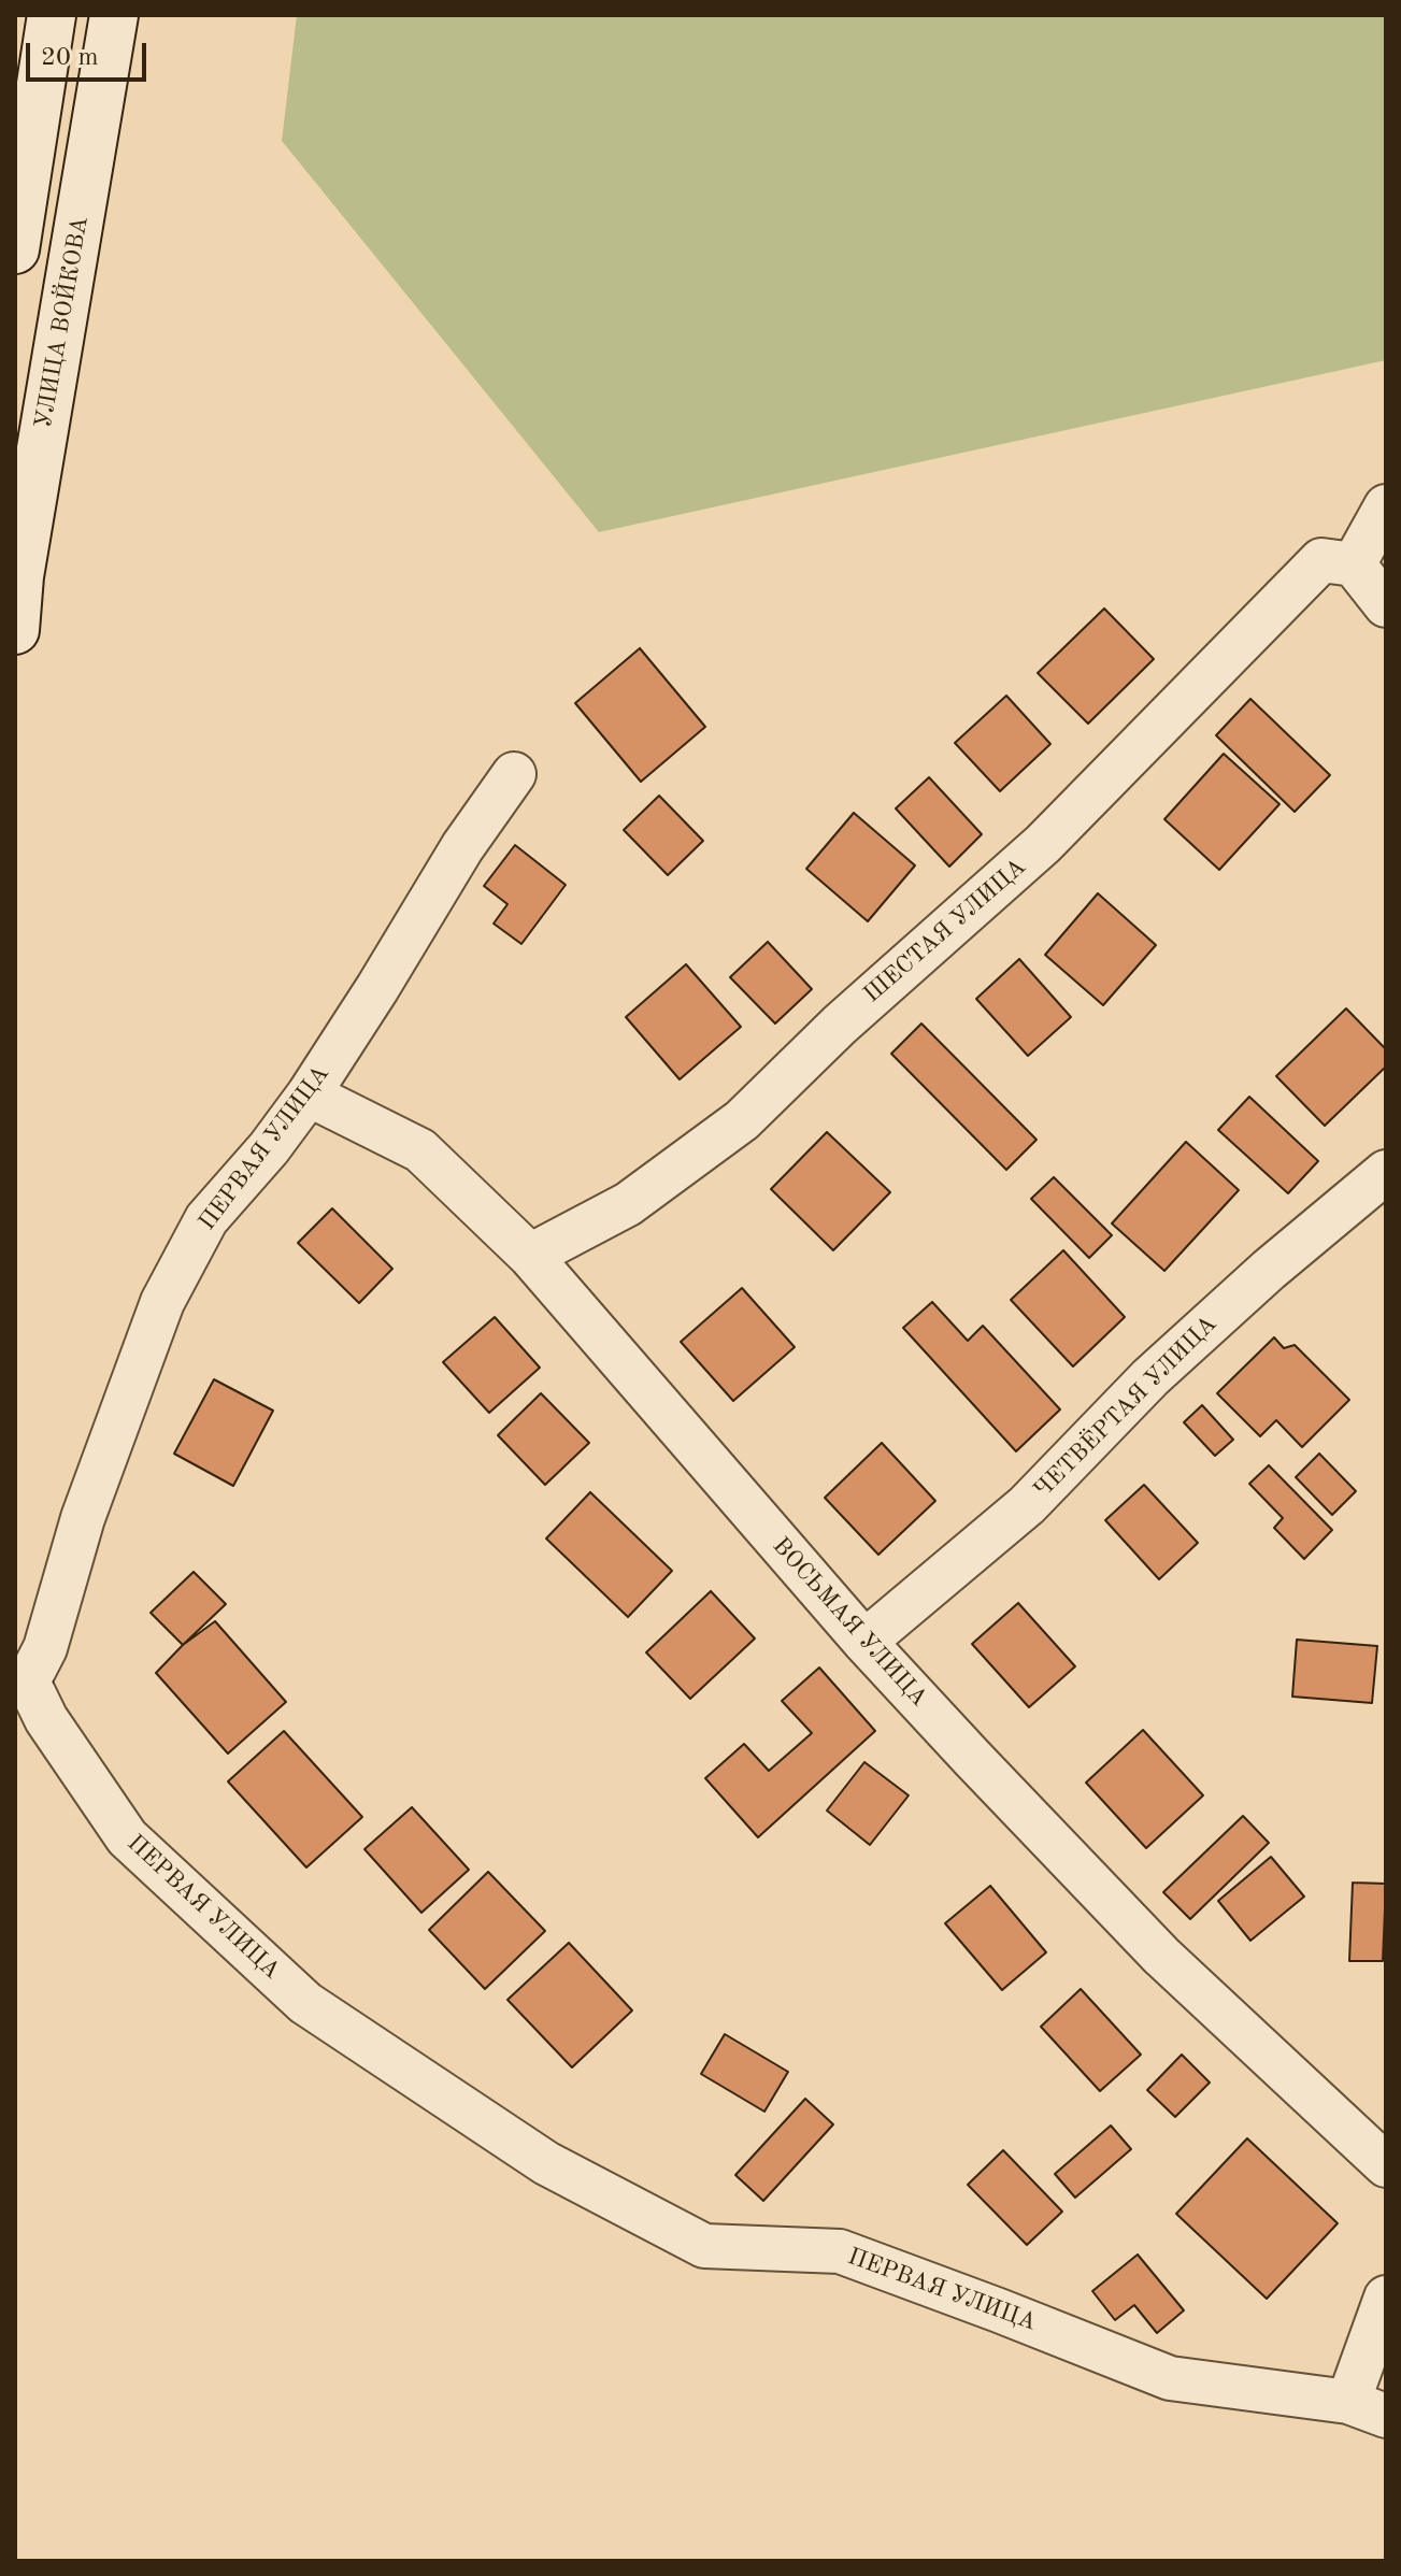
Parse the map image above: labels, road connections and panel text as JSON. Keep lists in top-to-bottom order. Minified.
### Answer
{"streets":{"main road":["УЛИЦА ВОЙКОВА"],"street":["ШЕСТАЯ УЛИЦА","ПЕРВАЯ УЛИЦА","ЧЕТВЁРТАЯ УЛИЦА","ВОСЬМАЯ УЛИЦА"]},"crossings":[["ШЕСТАЯ УЛИЦА","ВОСЬМАЯ УЛИЦА"],["ПЕРВАЯ УЛИЦА","ВОСЬМАЯ УЛИЦА"],["ЧЕТВЁРТАЯ УЛИЦА","ВОСЬМАЯ УЛИЦА"]],"scale_bar":"20 m"}
